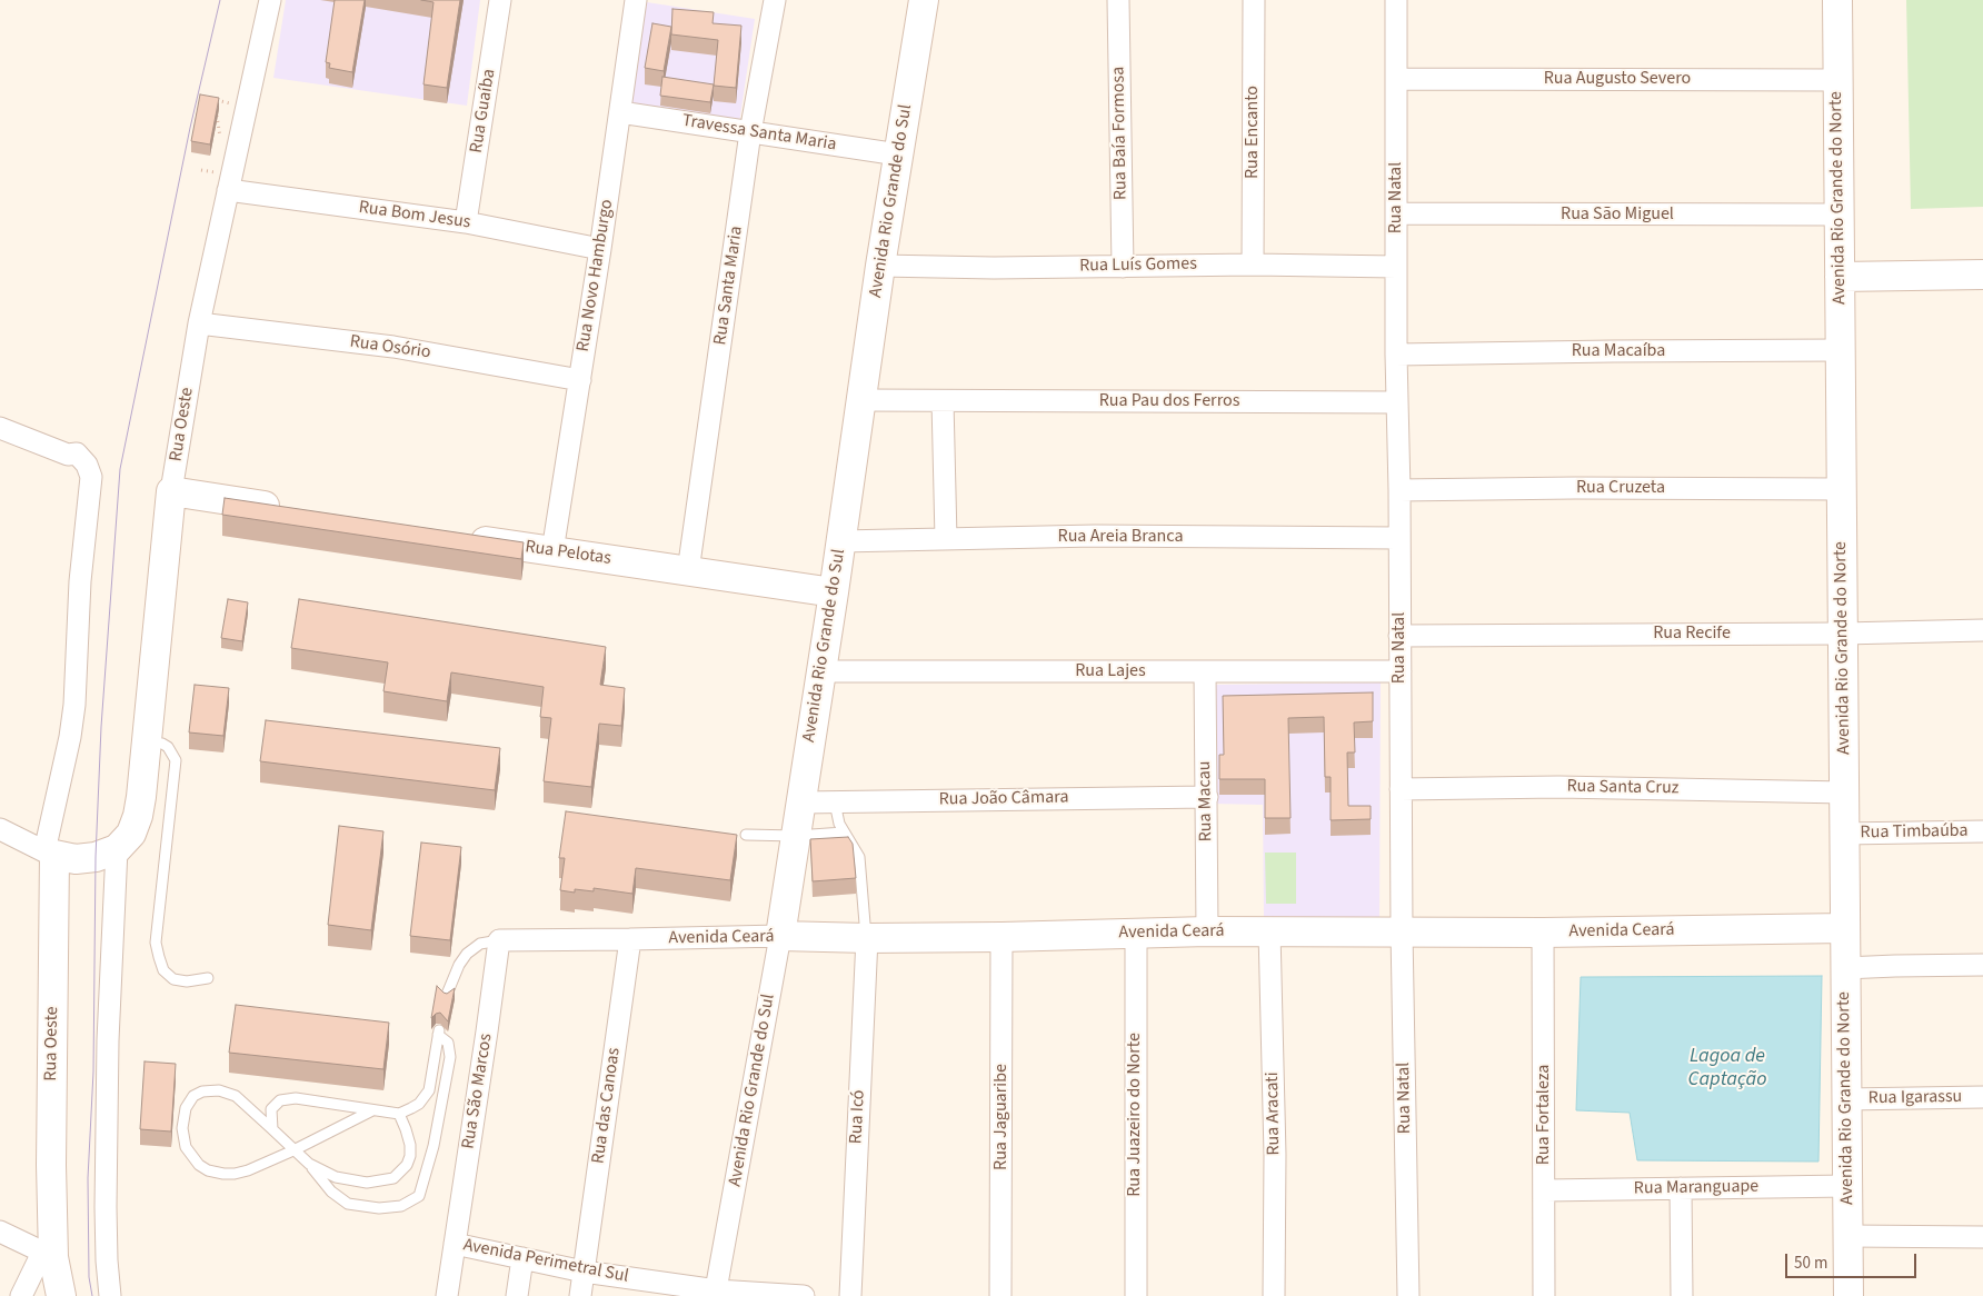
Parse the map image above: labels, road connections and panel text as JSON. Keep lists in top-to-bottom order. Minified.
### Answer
{"streets":{"street":["Rua Augusto Severo","Rua Guaíba","Rua Encanto","Travessa Santa Maria","Rua Baía Formosa","Rua Natal","Avenida Rio Grande do Norte","Avenida Rio Grande do Sul","Rua São Miguel","Rua Bom Jesus","Rua Luís Gomes","Rua Novo Hamburgo","Rua Santa Maria","Rua Osório","Rua Macaíba","Rua Pau dos Ferros","Rua Oeste","Rua Cruzeta","Rua Areia Branca","Rua Pelotas","Rua Recife","Rua Lajes","Rua Santa Cruz","Rua João Câmara","Rua Macau","Rua Timbaúba","Avenida Ceará","Rua São Marcos","Rua Igarassu","Rua das Canoas","Rua Aracati","Rua Juazeiro do Norte","Rua Fortaleza","Rua Icó","Rua Jaguaribe","Rua Maranguape","Avenida Perimetral Sul"]},"crossings":[["Rua Augusto Severo","Rua Natal"],["Rua Augusto Severo","Avenida Rio Grande do Norte"],["Rua Guaíba","Rua Bom Jesus"],["Rua Encanto","Rua Luís Gomes"],["Travessa Santa Maria","Avenida Rio Grande do Sul"],["Travessa Santa Maria","Rua Novo Hamburgo"],["Travessa Santa Maria","Rua Santa Maria"],["Rua Baía Formosa","Rua Luís Gomes"],["Rua Natal","Rua São Miguel"],["Rua Natal","Rua Luís Gomes"],["Rua Natal","Rua Macaíba"],["Rua Natal","Rua Pau dos Ferros"],["Rua Natal","Rua Cruzeta"],["Rua Natal","Rua Areia Branca"],["Rua Natal","Rua Recife"],["Rua Natal","Rua Lajes"],["Rua Natal","Rua Santa Cruz"],["Rua Natal","Avenida Ceará"],["Avenida Rio Grande do Norte","Rua São Miguel"],["Avenida Rio Grande do Norte","Rua Macaíba"],["Avenida Rio Grande do Norte","Rua Cruzeta"],["Avenida Rio Grande do Norte","Rua Recife"],["Avenida Rio Grande do Norte","Rua Santa Cruz"],["Avenida Rio Grande do Norte","Rua Timbaúba"],["Avenida Rio Grande do Norte","Avenida Ceará"],["Avenida Rio Grande do Norte","Rua Igarassu"],["Avenida Rio Grande do Norte","Rua Maranguape"],["Avenida Rio Grande do Sul","Rua Luís Gomes"],["Avenida Rio Grande do Sul","Rua Pau dos Ferros"],["Avenida Rio Grande do Sul","Rua Areia Branca"],["Avenida Rio Grande do Sul","Rua Pelotas"],["Avenida Rio Grande do Sul","Rua Lajes"],["Avenida Rio Grande do Sul","Rua João Câmara"],["Avenida Rio Grande do Sul","Avenida Ceará"],["Avenida Rio Grande do Sul","Avenida Perimetral Sul"],["Rua Bom Jesus","Rua Novo Hamburgo"],["Rua Bom Jesus","Rua Oeste"],["Rua Novo Hamburgo","Rua Osório"],["Rua Novo Hamburgo","Rua Pelotas"],["Rua Santa Maria","Rua Pelotas"],["Rua Osório","Rua Oeste"],["Rua Lajes","Rua Macau"],["Rua João Câmara","Rua Macau"],["Rua Macau","Avenida Ceará"],["Avenida Ceará","Rua São Marcos"],["Avenida Ceará","Rua das Canoas"],["Avenida Ceará","Rua Aracati"],["Avenida Ceará","Rua Juazeiro do Norte"],["Avenida Ceará","Rua Fortaleza"],["Avenida Ceará","Rua Icó"],["Avenida Ceará","Rua Jaguaribe"],["Rua São Marcos","Avenida Perimetral Sul"],["Rua das Canoas","Avenida Perimetral Sul"],["Rua Fortaleza","Rua Maranguape"]],"water":["Lagoa de Captação"],"scale_bar":"50 m"}
